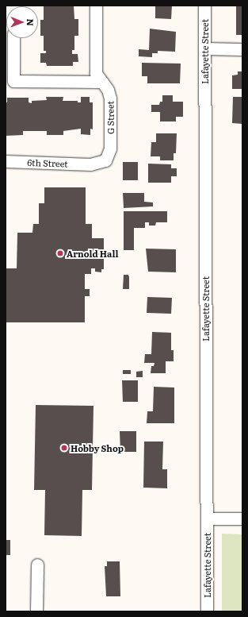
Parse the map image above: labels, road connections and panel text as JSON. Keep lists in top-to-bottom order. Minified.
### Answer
{"streets":{"street":["Lafayette Street","G Street","6th Street"]},"crossings":[["G Street","6th Street"]],"places":["Arnold Hall","Hobby Shop"],"north":"right"}
